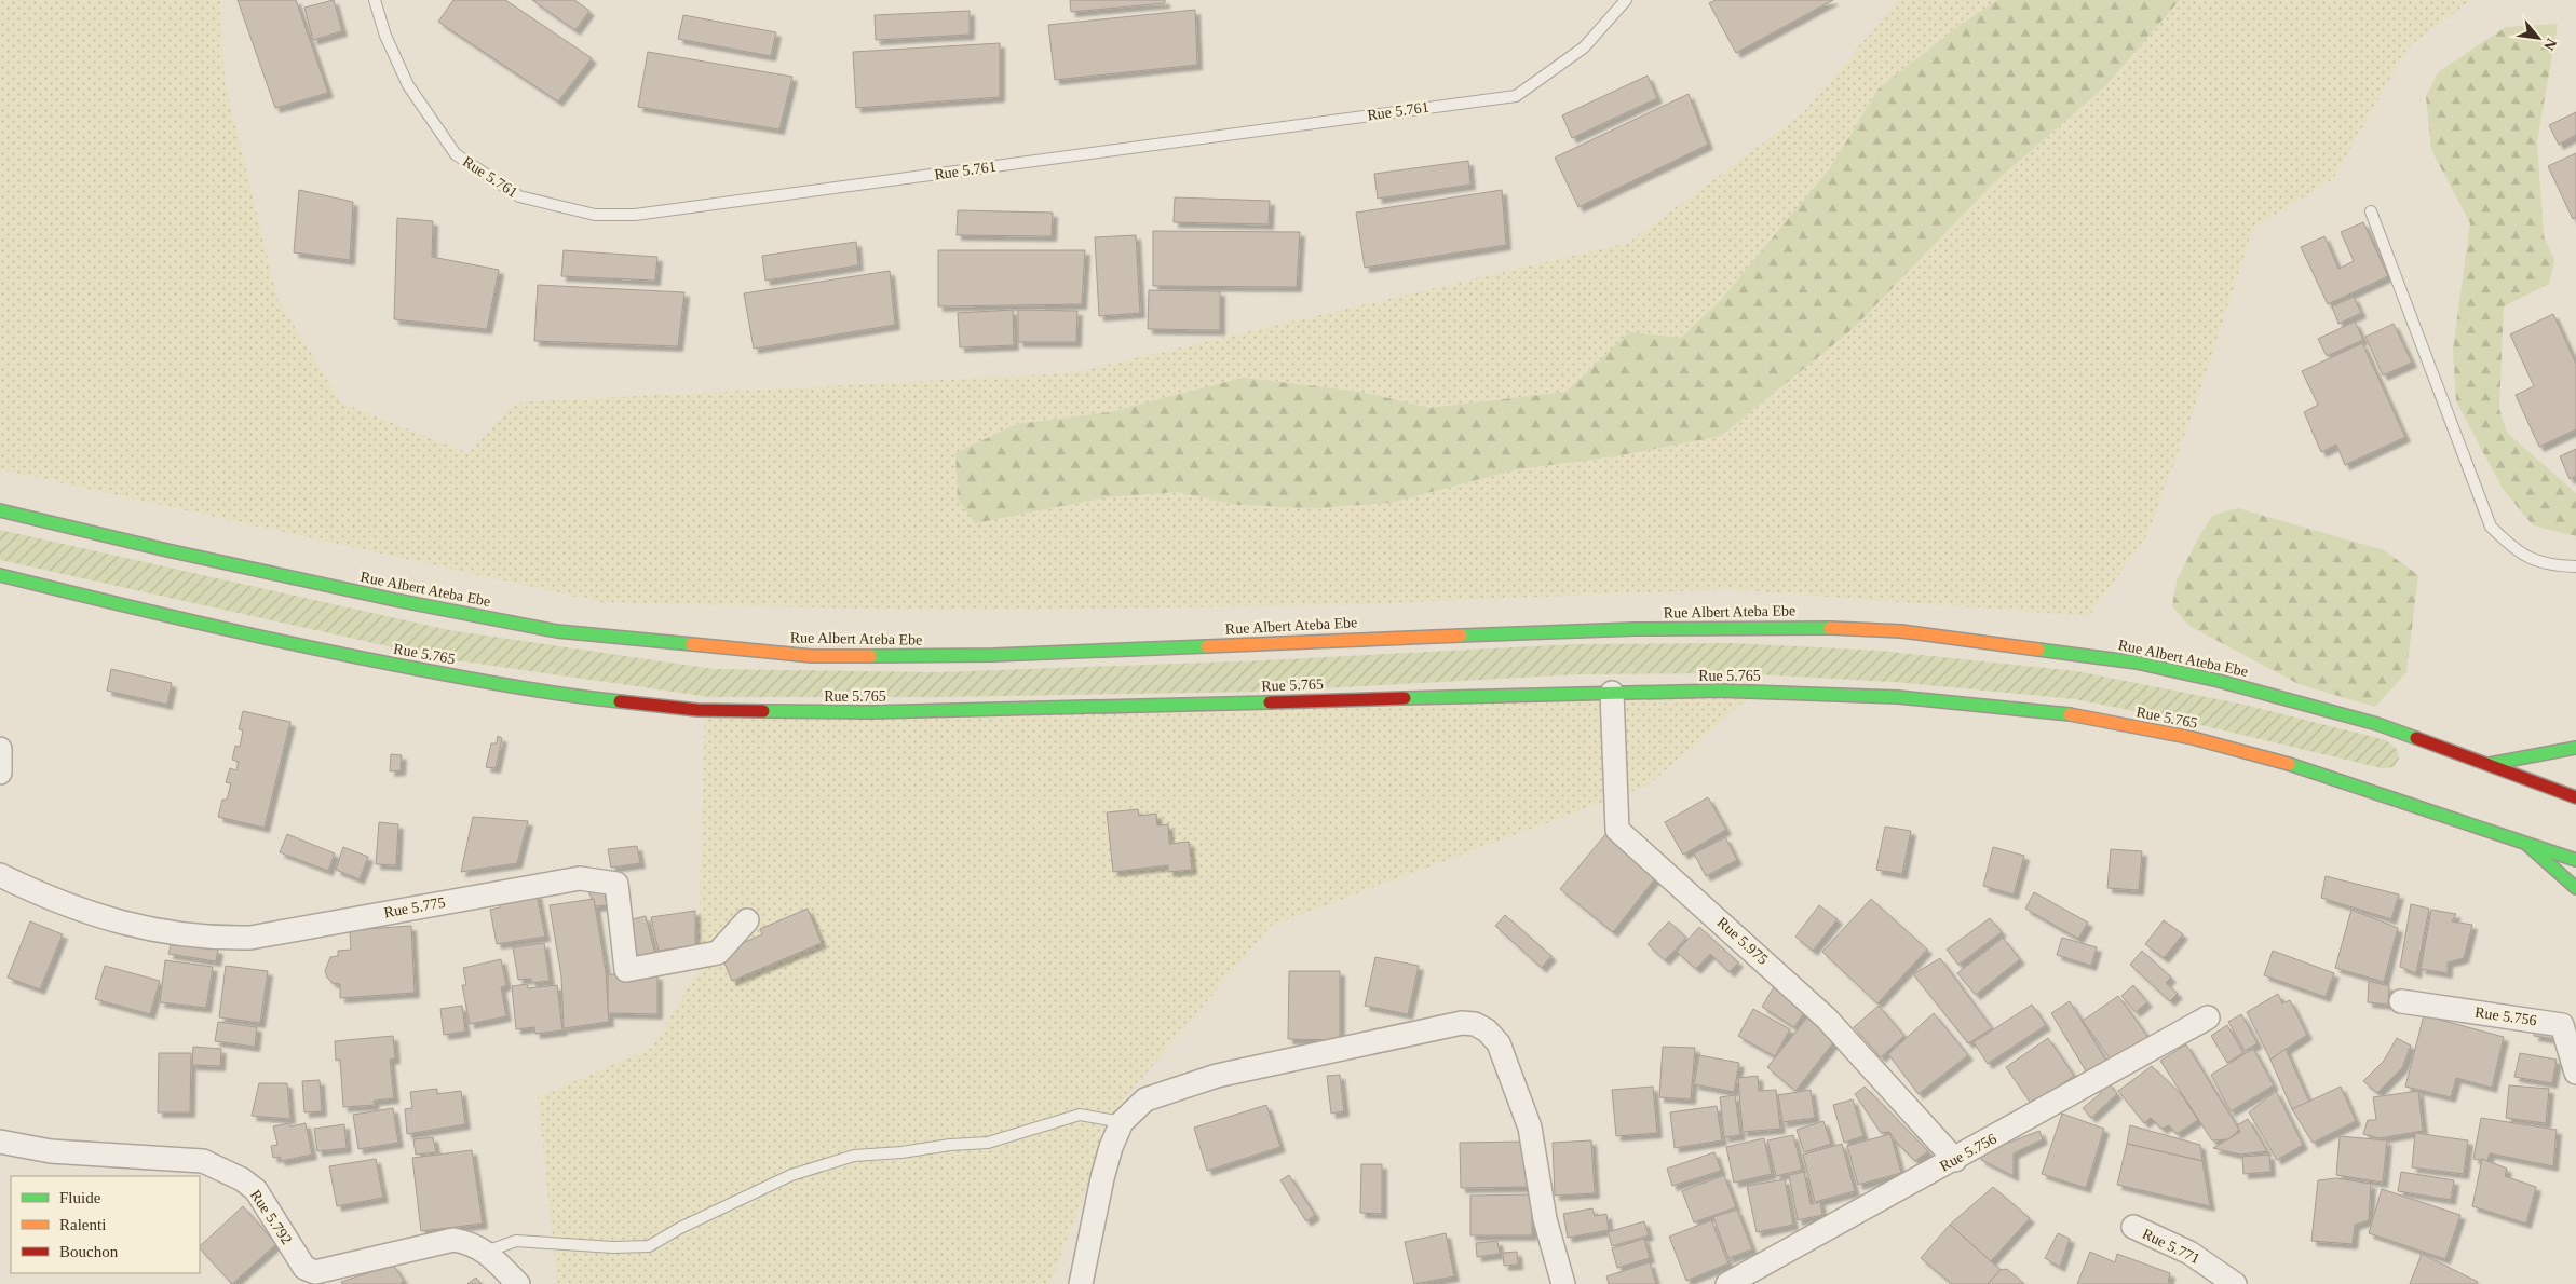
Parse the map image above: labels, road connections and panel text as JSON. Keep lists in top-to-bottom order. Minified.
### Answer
{"streets":{"main road":["Rue Albert Ateba Ebe","Rue 5.765"],"street":["Rue 5.775","Rue 5.975","Rue 5.756","Rue 5.792","Rue 5.771"],"lane":["Rue 5.761"]},"crossings":[["Rue 5.765","Rue 5.975"],["Rue 5.975","Rue 5.756"]],"legend":["Fluide","Ralenti","Bouchon"],"north":"bottom right"}
